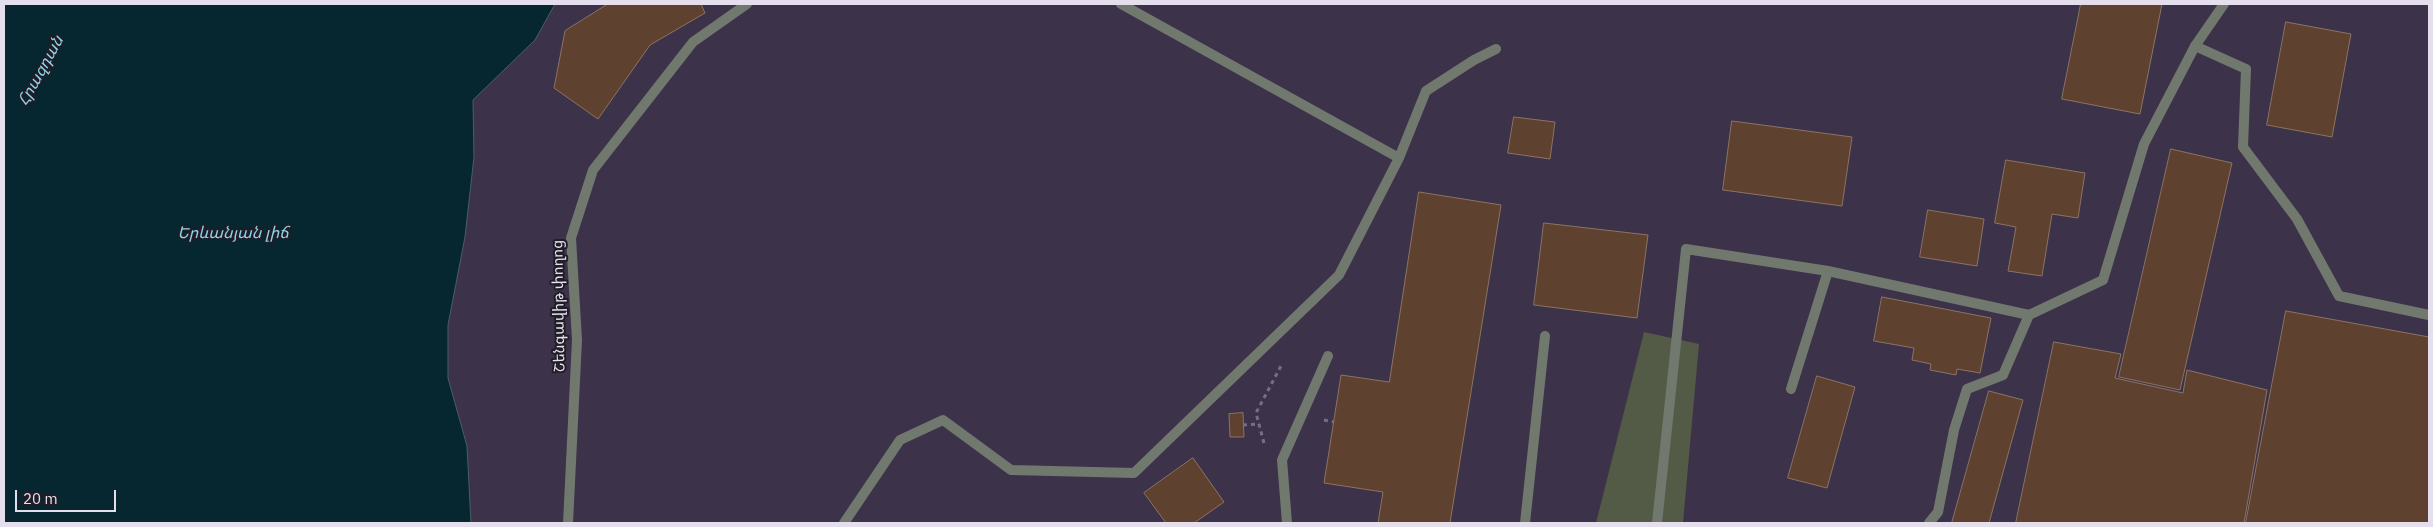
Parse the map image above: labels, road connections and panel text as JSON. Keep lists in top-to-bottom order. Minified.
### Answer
{"streets":{"street":["Շենգավիթ փողոց"]},"water":["Հրազդան","Երևանյան լիճ"],"scale_bar":"20 m"}
